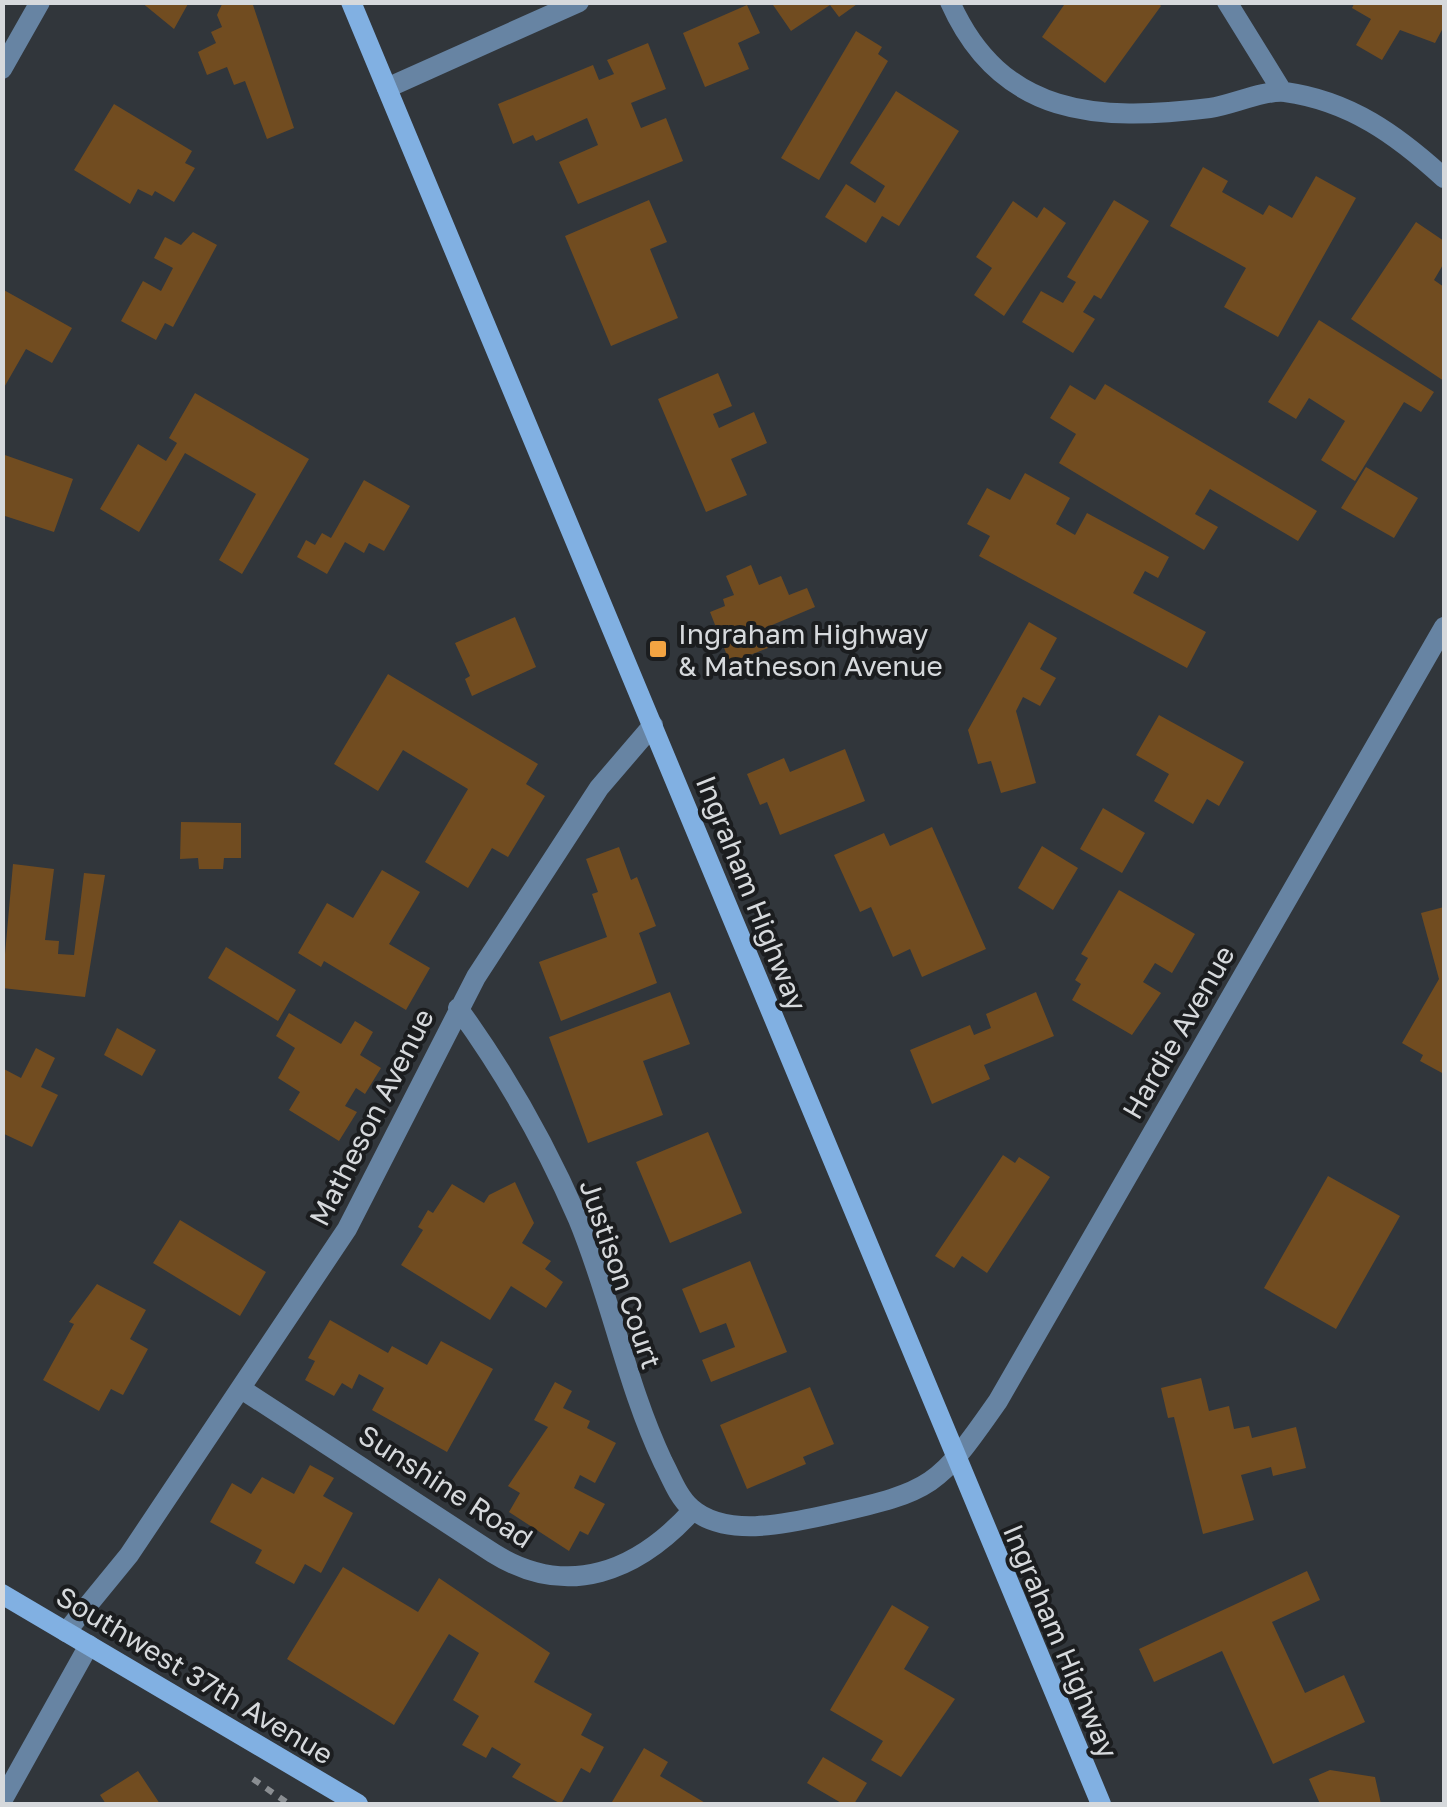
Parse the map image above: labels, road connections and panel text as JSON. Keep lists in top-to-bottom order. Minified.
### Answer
{"streets":{"main road":["Ingraham Highway","Southwest 37th Avenue"],"street":["Hardie Avenue","Matheson Avenue","Justison Court","Sunshine Road"]},"crossings":[["Ingraham Highway","Hardie Avenue"],["Ingraham Highway","Matheson Avenue"],["Matheson Avenue","Justison Court"],["Matheson Avenue","Sunshine Road"],["Matheson Avenue","Southwest 37th Avenue"],["Justison Court","Sunshine Road"]],"places":{"transit":["Ingraham Highway & Matheson Avenue"]}}
